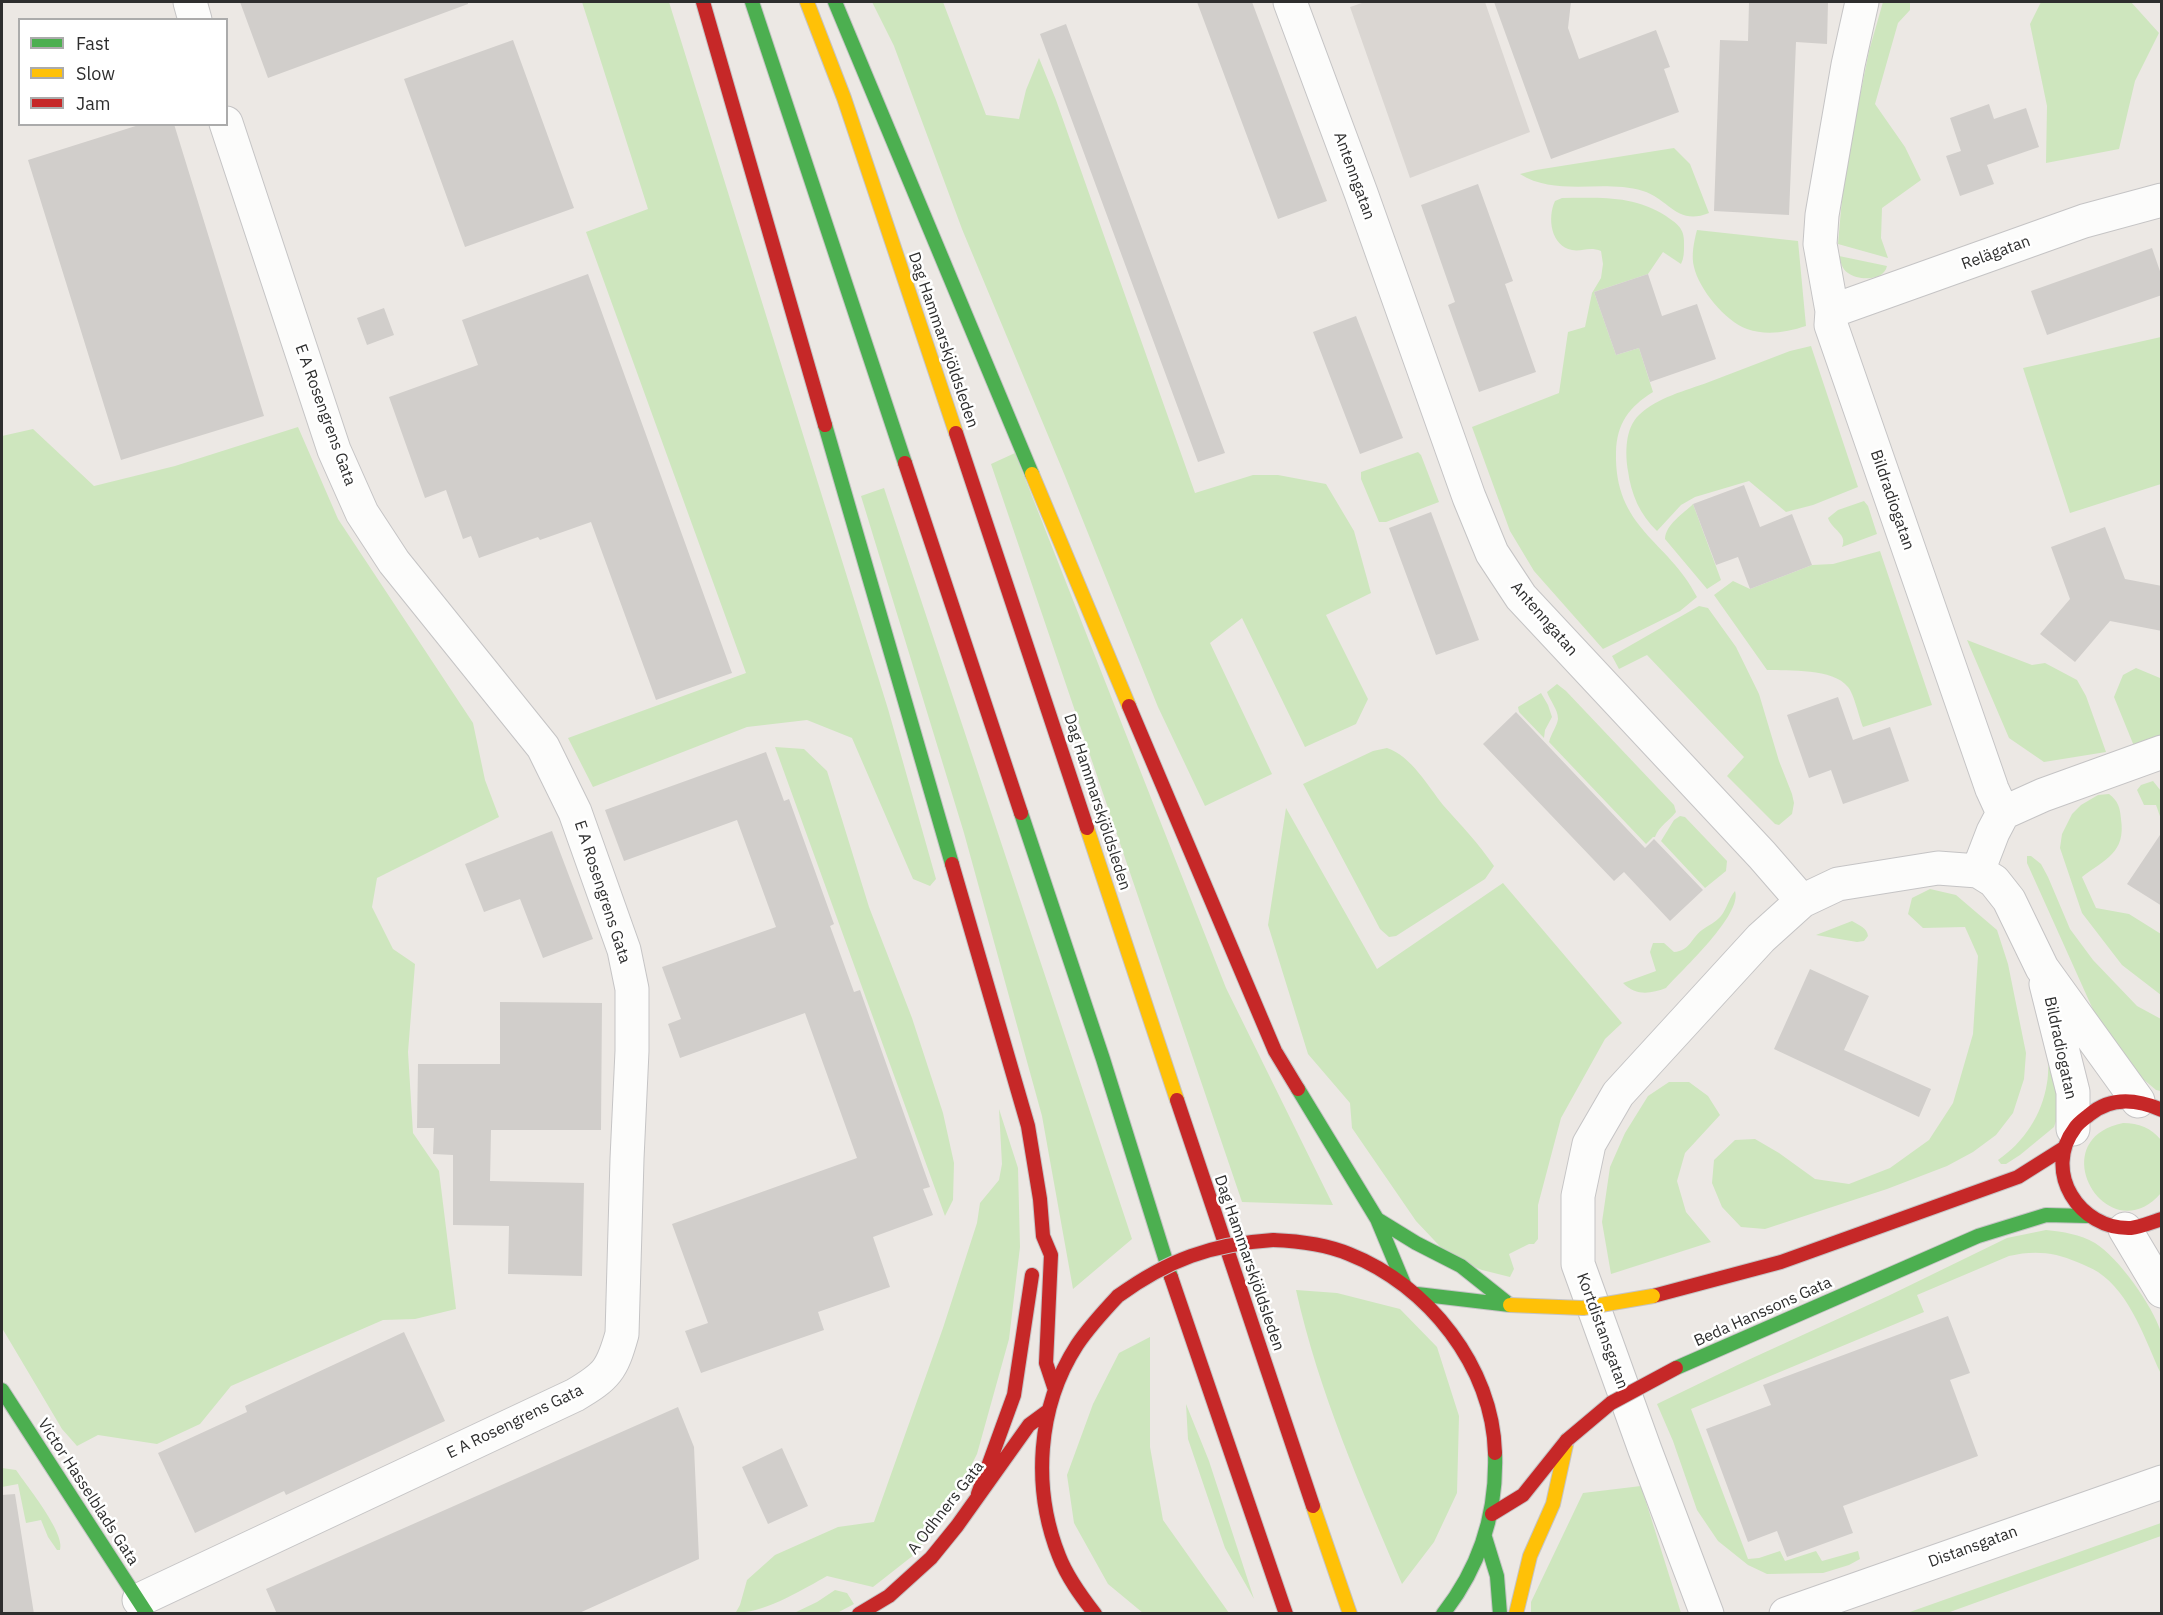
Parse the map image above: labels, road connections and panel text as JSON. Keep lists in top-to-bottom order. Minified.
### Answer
{"streets":{"main road":["Dag Hammarskjöldsleden","Beda Hanssons Gata","Victor Hasselblads Gata","A Odhners Gata"],"street":["Antenngatan","Relägatan","E A Rosengrens Gata","Bildradiogatan","Kortdistansgatan","Distansgatan"]},"crossings":[["Antenngatan","Kortdistansgatan"],["Relägatan","Bildradiogatan"],["E A Rosengrens Gata","Victor Hasselblads Gata"]],"legend":["Fast","Slow","Jam"]}
